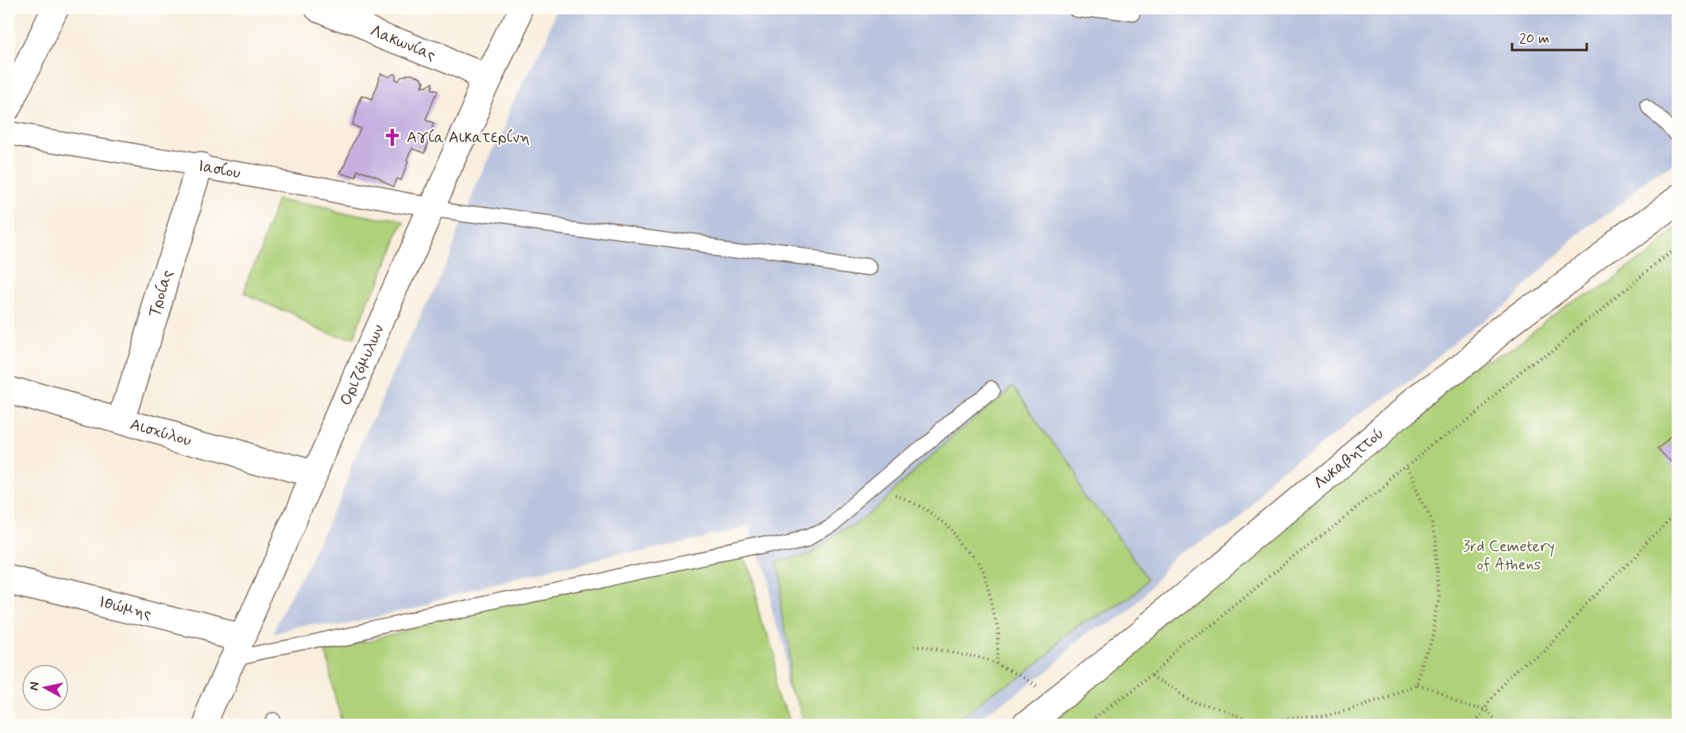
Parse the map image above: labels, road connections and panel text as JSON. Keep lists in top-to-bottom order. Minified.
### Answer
{"streets":{"street":["Λακωνίας","Ιασίου","Τροίας","Οριζόμυλων","Αισχύλου","Λυκαβηττού","Ιθώμης"]},"crossings":[["Λακωνίας","Οριζόμυλων"],["Ιασίου","Τροίας"],["Ιασίου","Οριζόμυλων"],["Τροίας","Αισχύλου"],["Οριζόμυλων","Αισχύλου"],["Οριζόμυλων","Ιθώμης"]],"parks":["3rd Cemetery of Athens"],"places":{"church":["Αγία Αικατερίνη"]},"scale_bar":"20 m","north":"left"}
